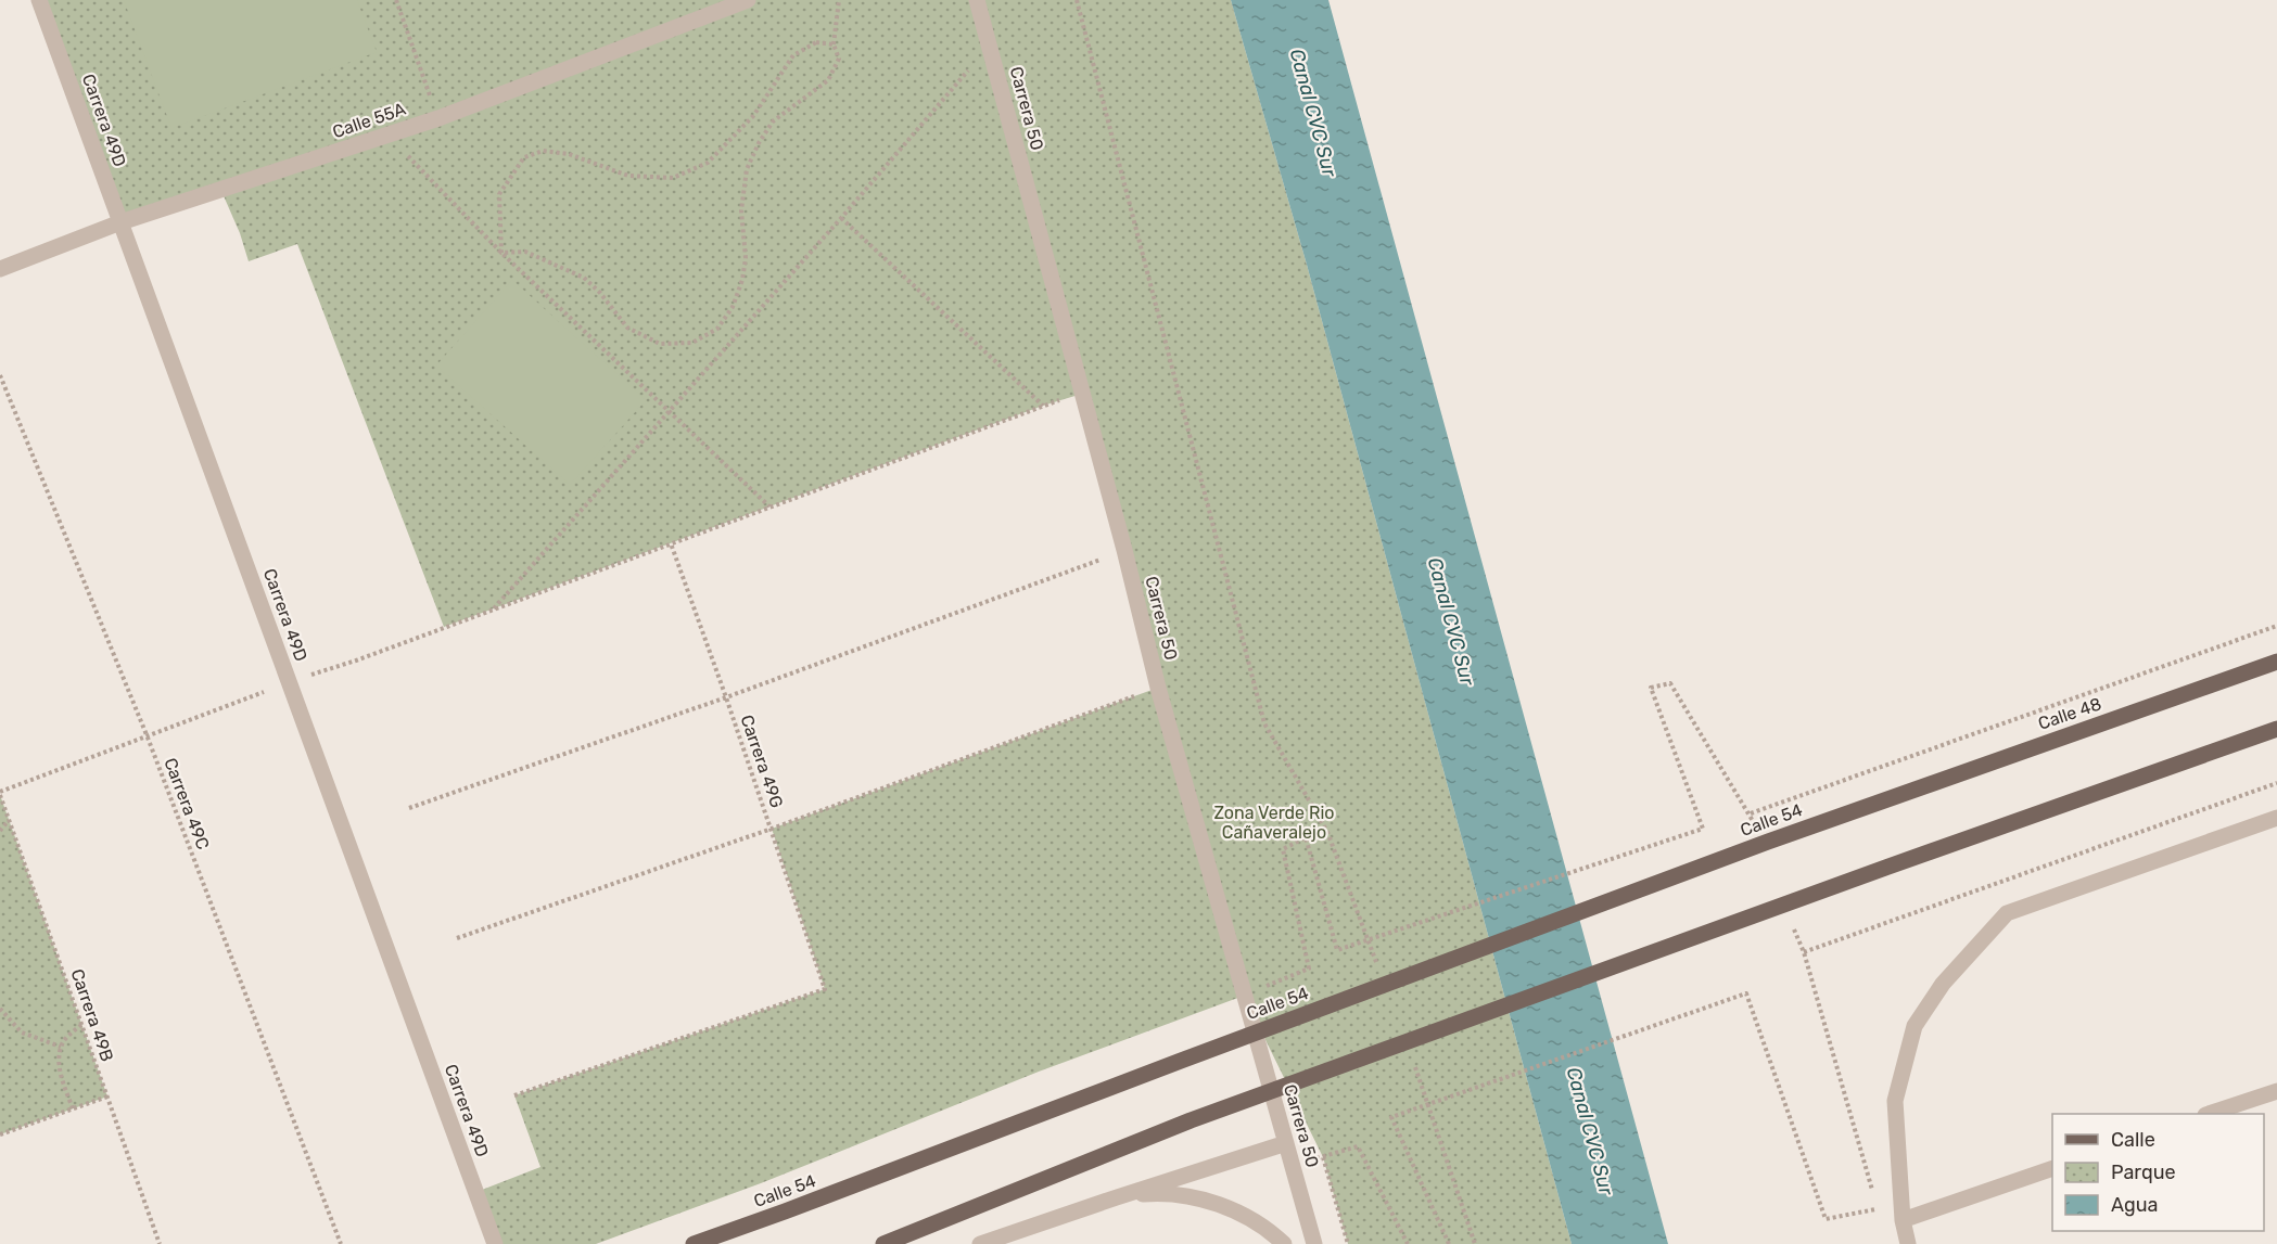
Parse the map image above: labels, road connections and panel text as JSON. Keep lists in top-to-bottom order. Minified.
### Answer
{"streets":{"main road":["Calle 48","Calle 54"],"street":["Carrera 50","Carrera 49D","Calle 55A"],"path":["Carrera 49G","Carrera 49C","Carrera 49B"]},"crossings":[["Carrera 49D","Calle 55A"],["Calle 48","Calle 54"]],"water":["Canal CVC Sur"],"parks":["Zona Verde Rio Cañaveralejo"],"legend":["Calle","Parque","Agua"]}
